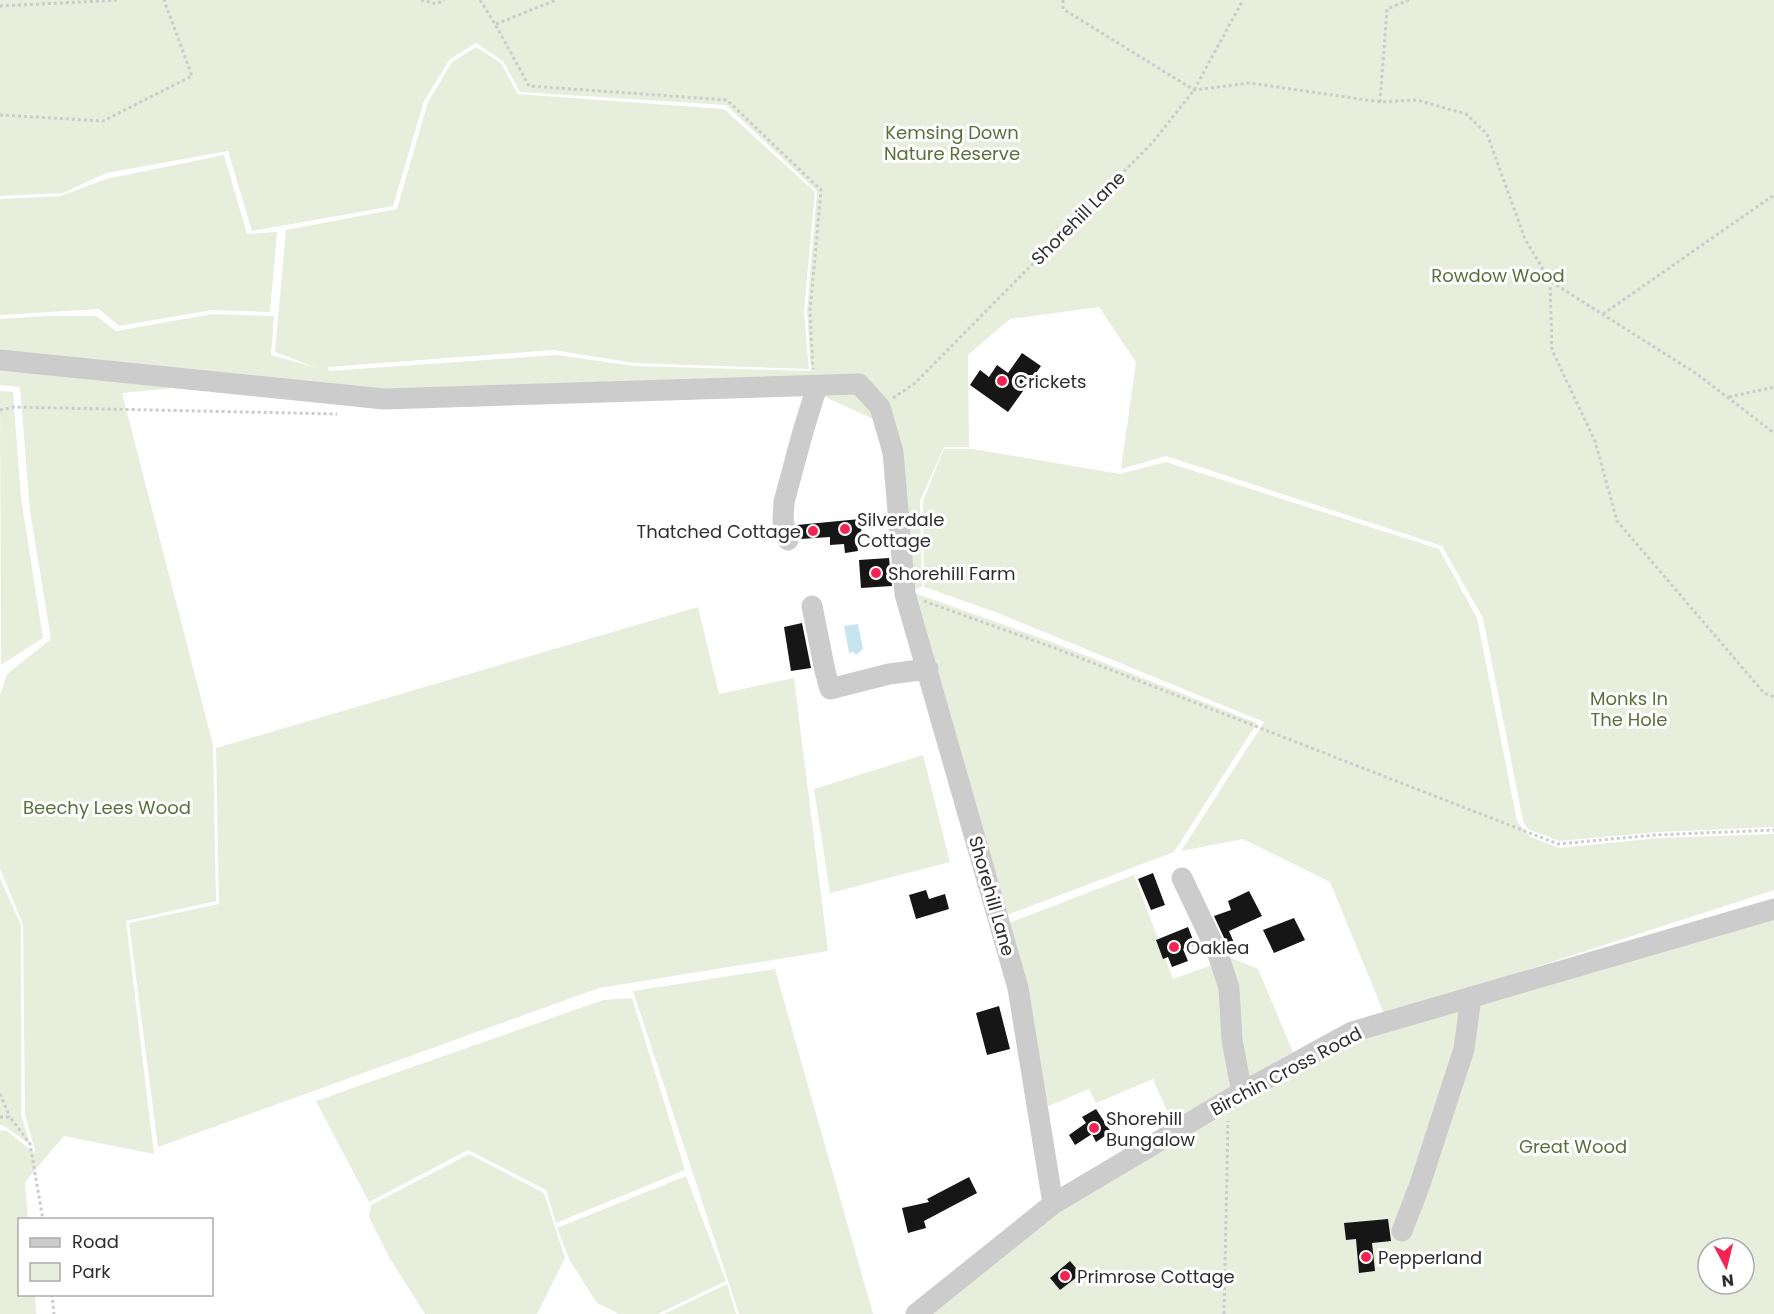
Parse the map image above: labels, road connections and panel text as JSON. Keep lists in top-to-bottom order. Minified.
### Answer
{"streets":{"street":["Shorehill Lane","Birchin Cross Road"]},"crossings":[["Shorehill Lane","Birchin Cross Road"]],"parks":["Kemsing Down Nature Reserve","Rowdow Wood","Monks In The Hole","Beechy Lees Wood","Great Wood"],"places":["Crickets","Silverdale Cottage","Thatched Cottage","Shorehill Farm","Oaklea","Shorehill Bungalow","Pepperland","Primrose Cottage"],"legend":["Road","Park"],"north":"bottom"}
